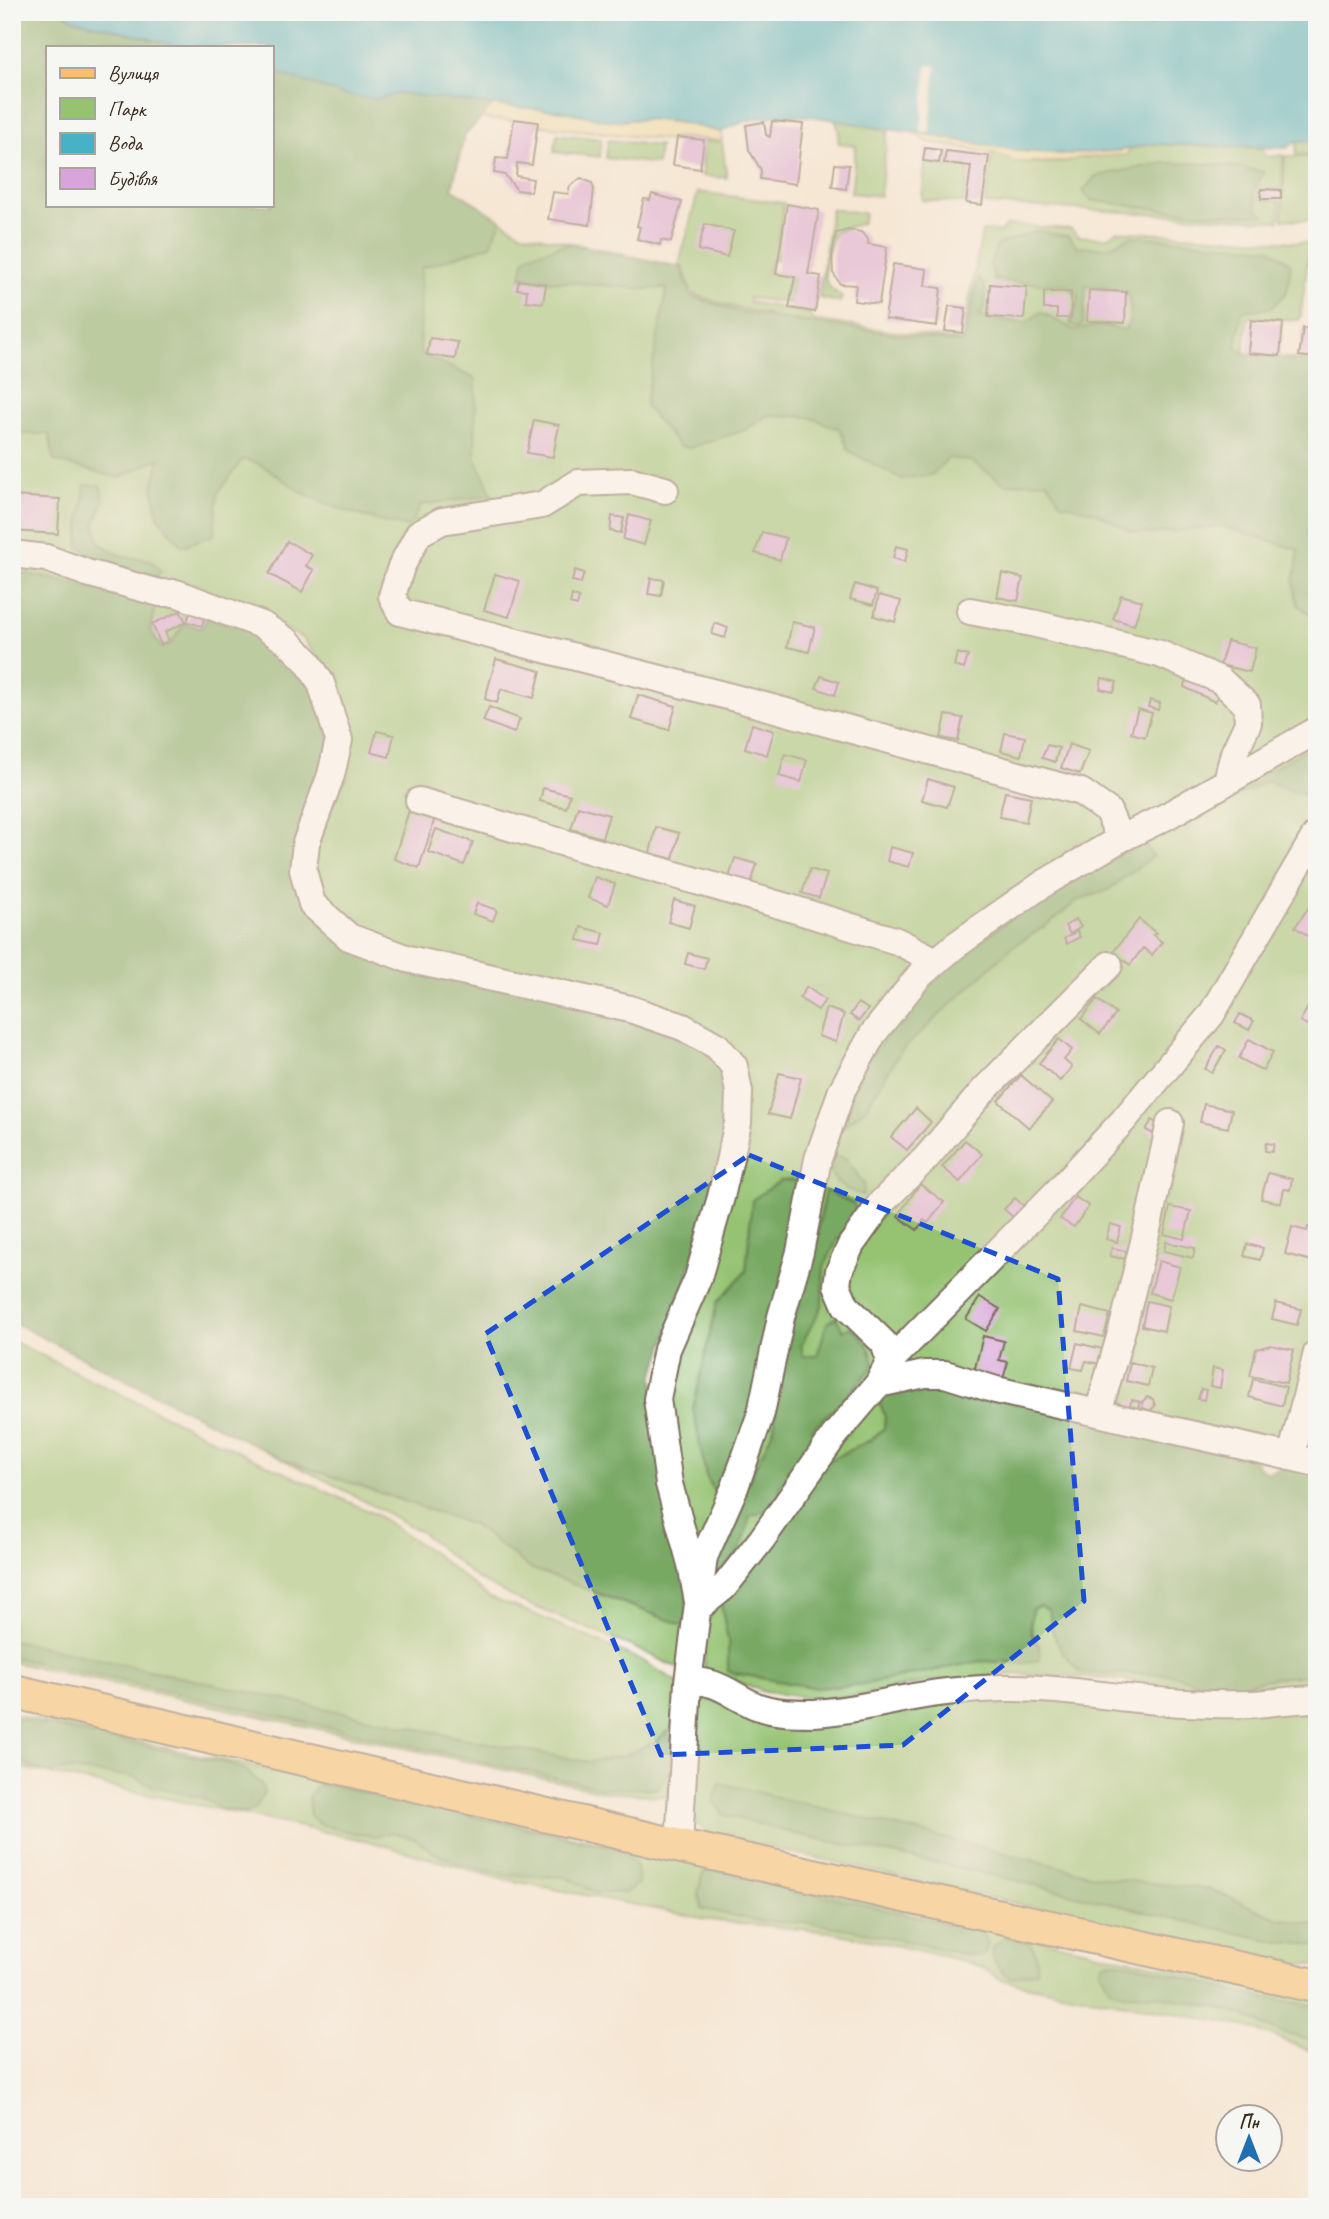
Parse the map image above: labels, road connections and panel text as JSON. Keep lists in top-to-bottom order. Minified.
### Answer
{"legend":["Вулиця","Парк","Вода","Будівля"],"north":"top"}
